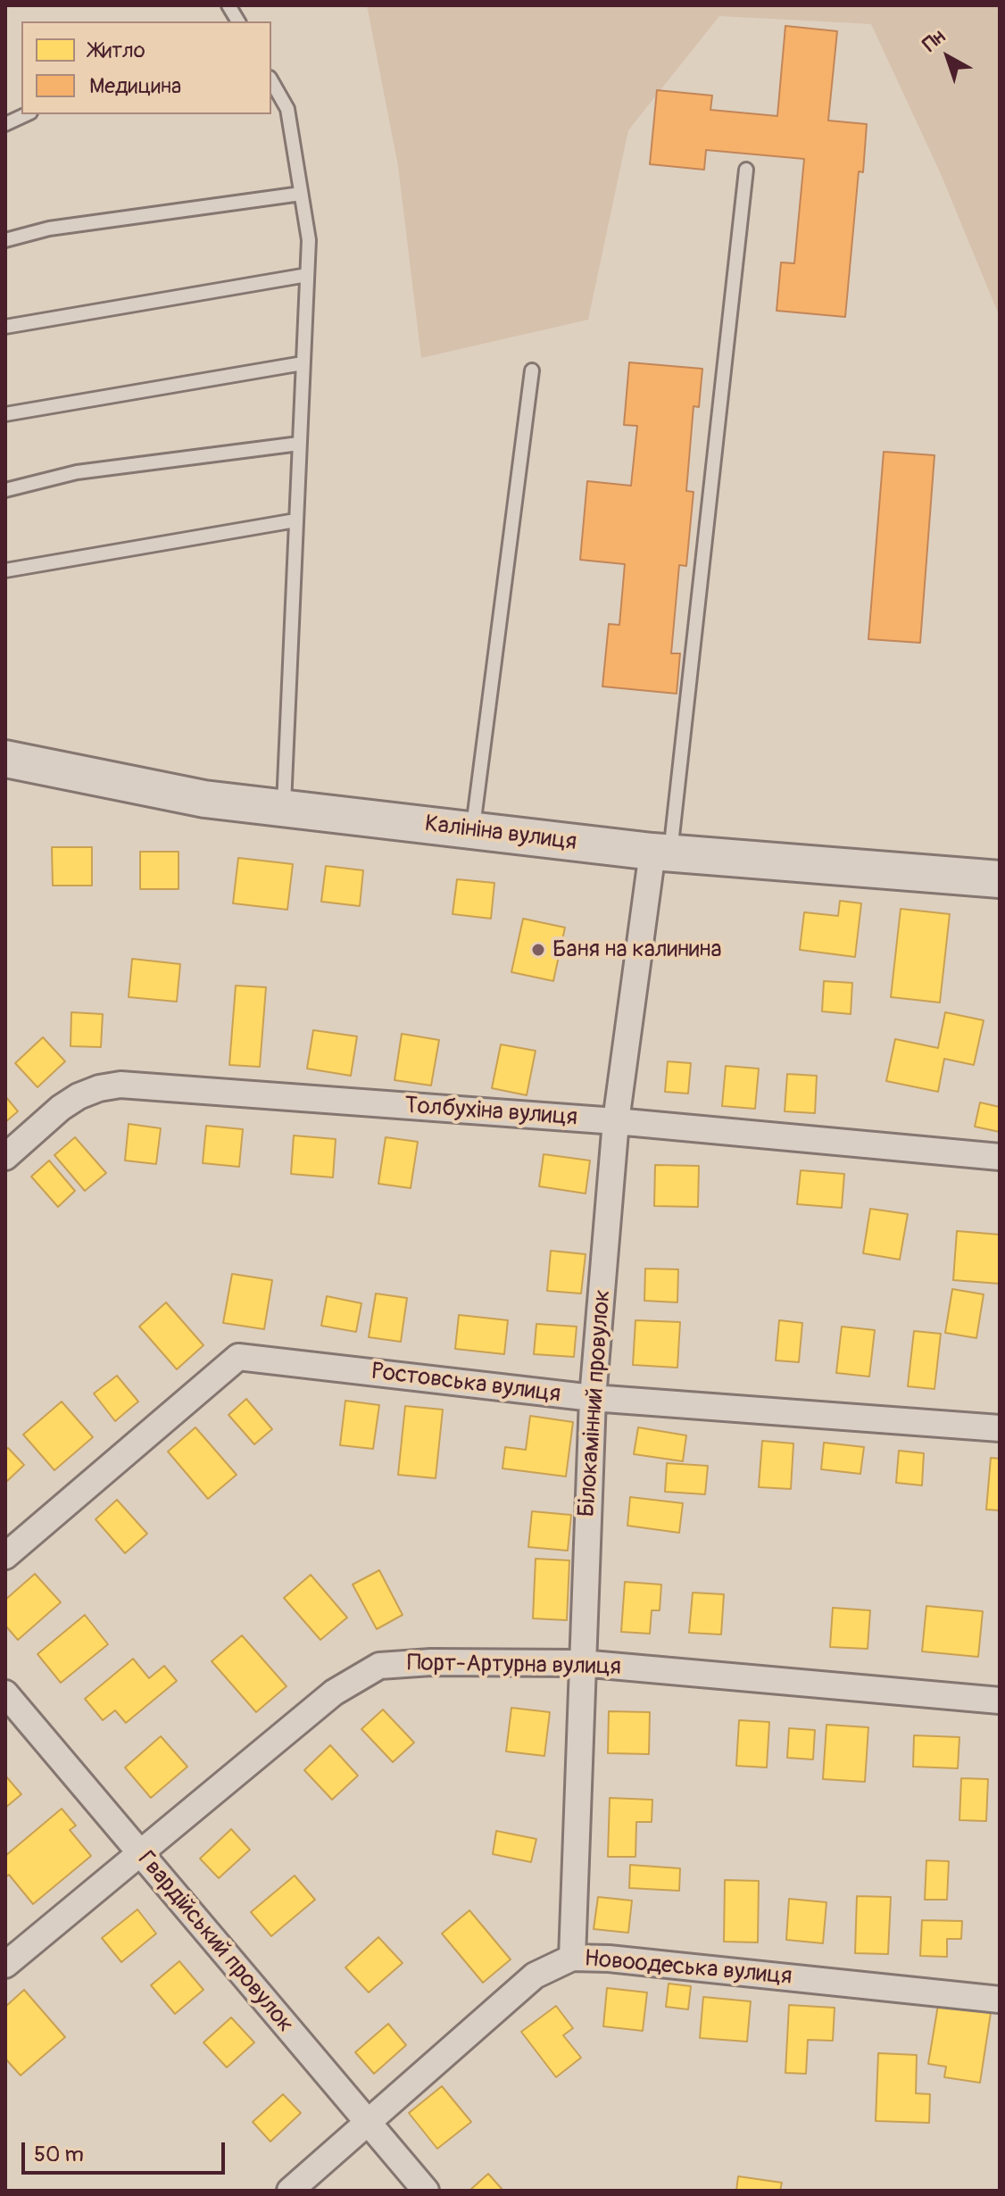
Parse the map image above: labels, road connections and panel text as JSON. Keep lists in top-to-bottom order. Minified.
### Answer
{"streets":{"street":["Калініна вулиця","Толбухіна вулиця","Ростовська вулиця","Білокамінний провулок","Порт-Артурна вулиця","Гвардійський провулок","Новоодеська вулиця"]},"crossings":[["Калініна вулиця","Білокамінний провулок"],["Толбухіна вулиця","Білокамінний провулок"],["Ростовська вулиця","Білокамінний провулок"],["Білокамінний провулок","Порт-Артурна вулиця"],["Білокамінний провулок","Новоодеська вулиця"],["Порт-Артурна вулиця","Гвардійський провулок"],["Гвардійський провулок","Новоодеська вулиця"]],"places":["Баня на калинина"],"legend":["Житло","Медицина"],"scale_bar":"50 m","north":"top left"}
